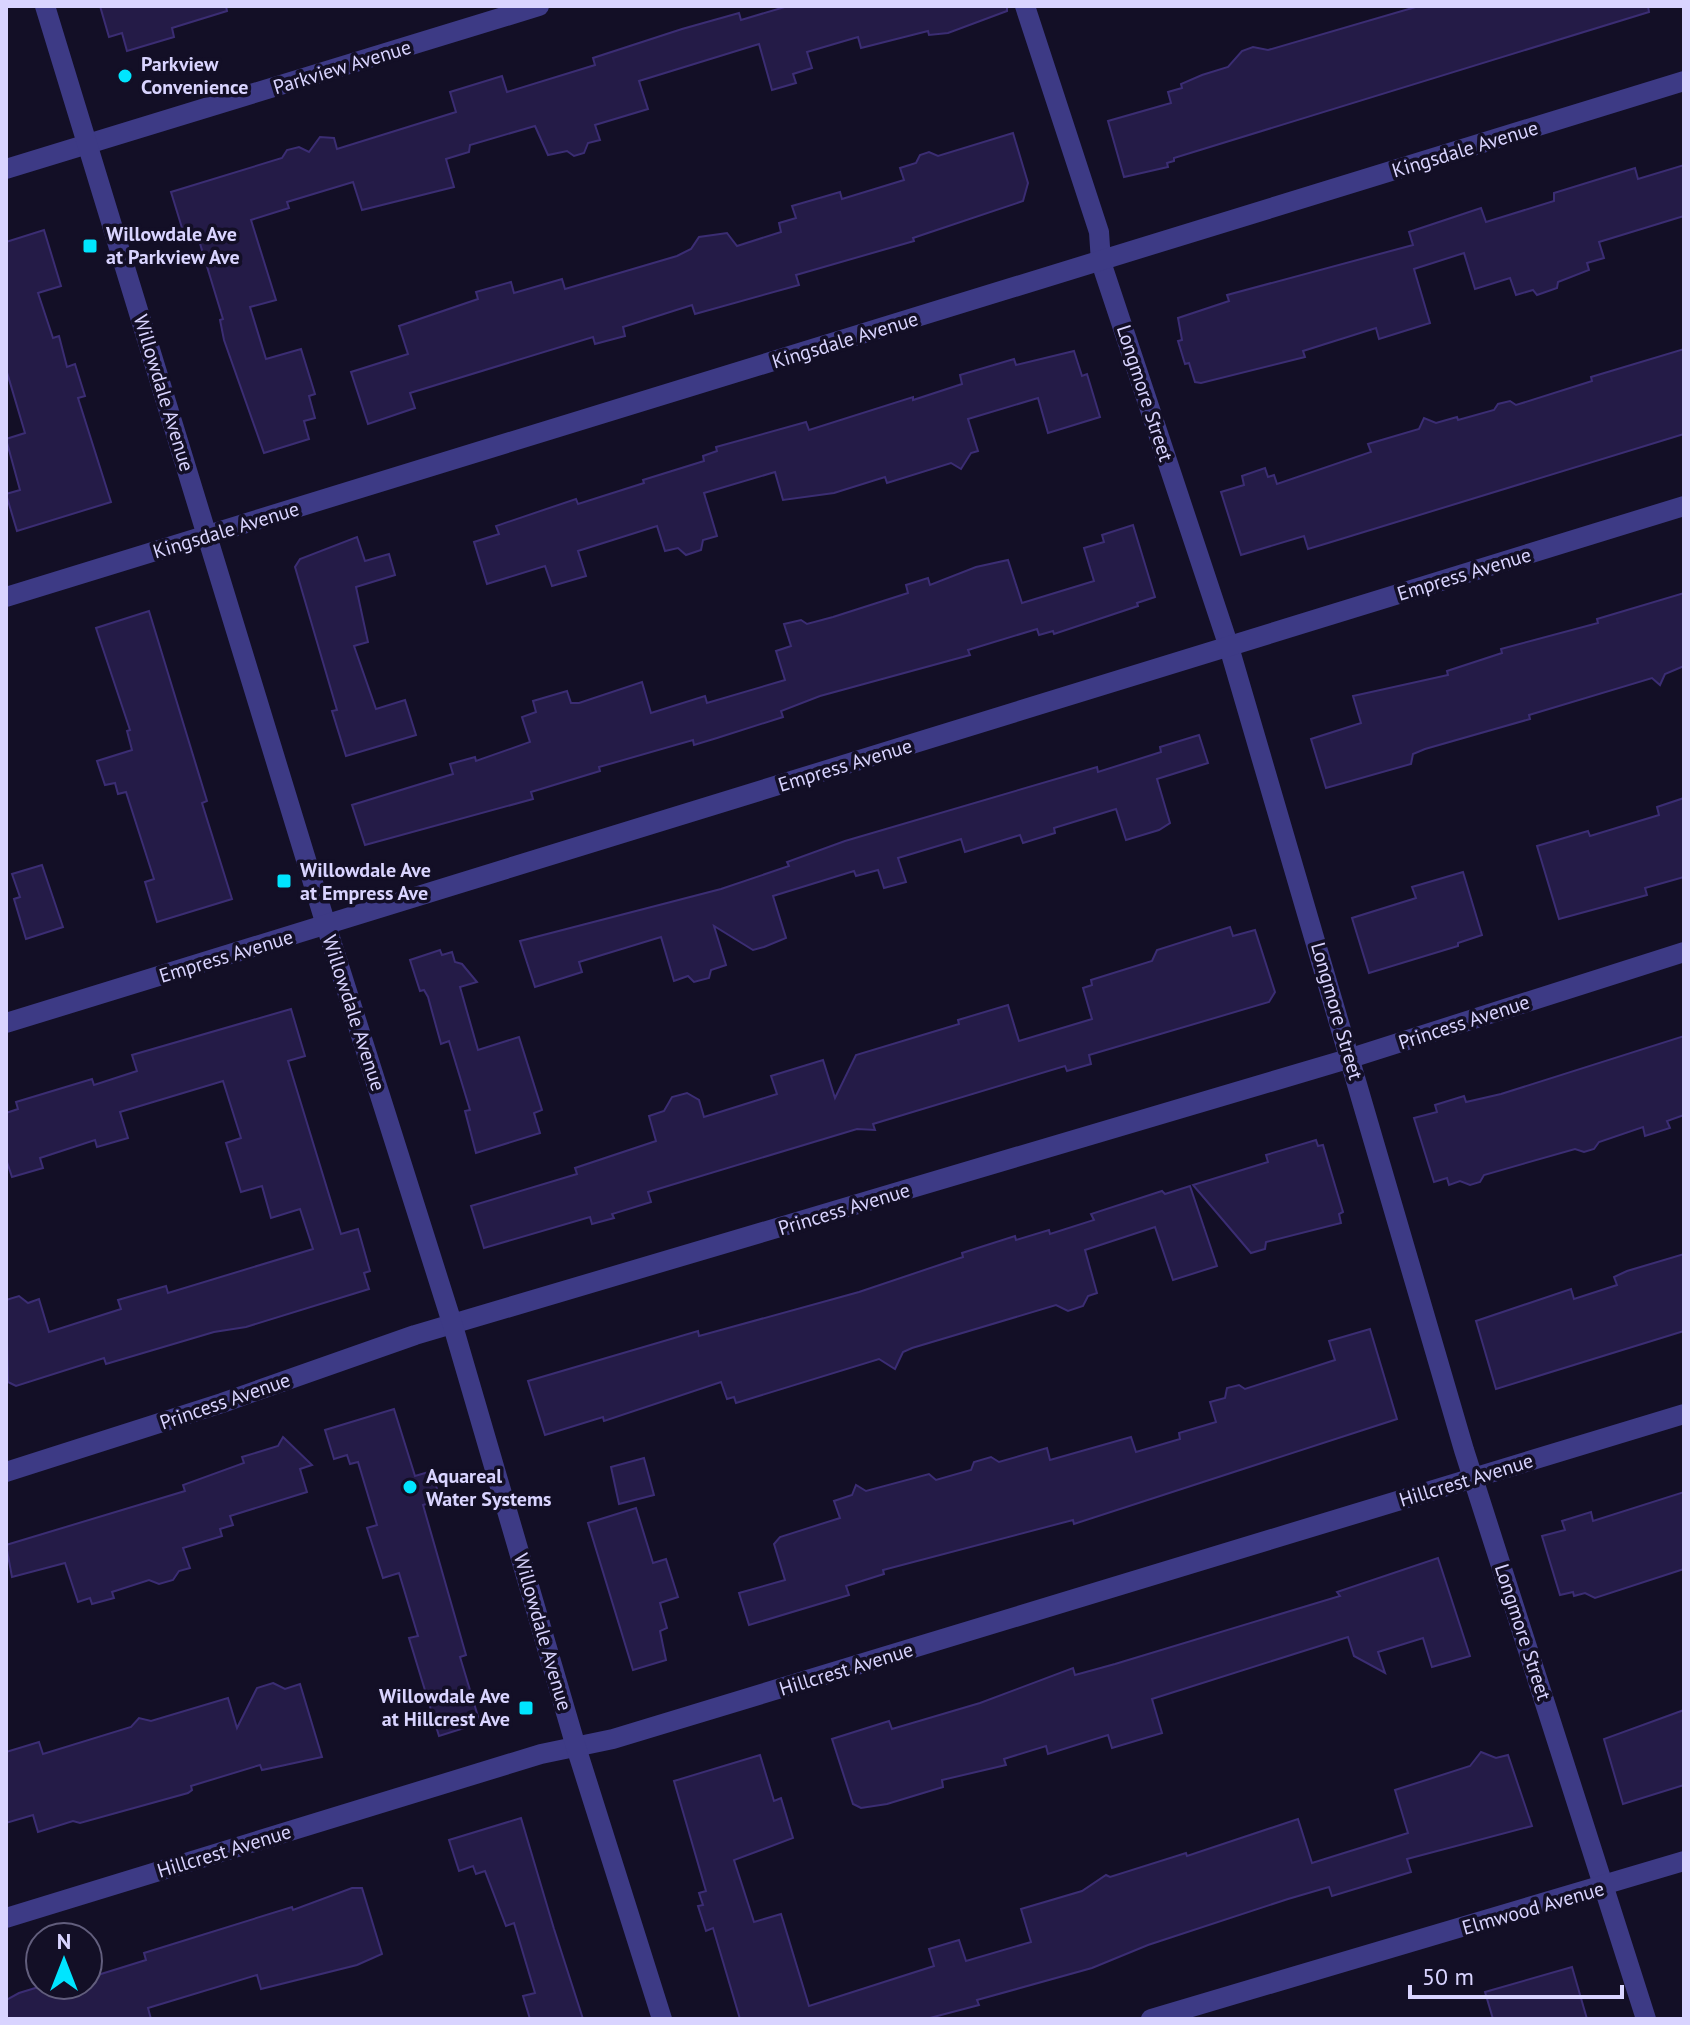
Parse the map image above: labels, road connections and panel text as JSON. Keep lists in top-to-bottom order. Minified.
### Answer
{"streets":{"street":["Parkview Avenue","Kingsdale Avenue","Willowdale Avenue","Longmore Street","Empress Avenue","Princess Avenue","Hillcrest Avenue","Elmwood Avenue"]},"crossings":[["Parkview Avenue","Willowdale Avenue"],["Kingsdale Avenue","Willowdale Avenue"],["Kingsdale Avenue","Longmore Street"],["Willowdale Avenue","Empress Avenue"],["Willowdale Avenue","Princess Avenue"],["Willowdale Avenue","Hillcrest Avenue"],["Longmore Street","Empress Avenue"],["Longmore Street","Princess Avenue"],["Longmore Street","Hillcrest Avenue"],["Longmore Street","Elmwood Avenue"]],"places":{"other":["Parkview Convenience","Aquareal Water Systems"],"transit":["Willowdale Ave at Parkview Ave","Willowdale Ave at Empress Ave","Willowdale Ave at Hillcrest Ave"]},"scale_bar":"50 m","north":"top"}
